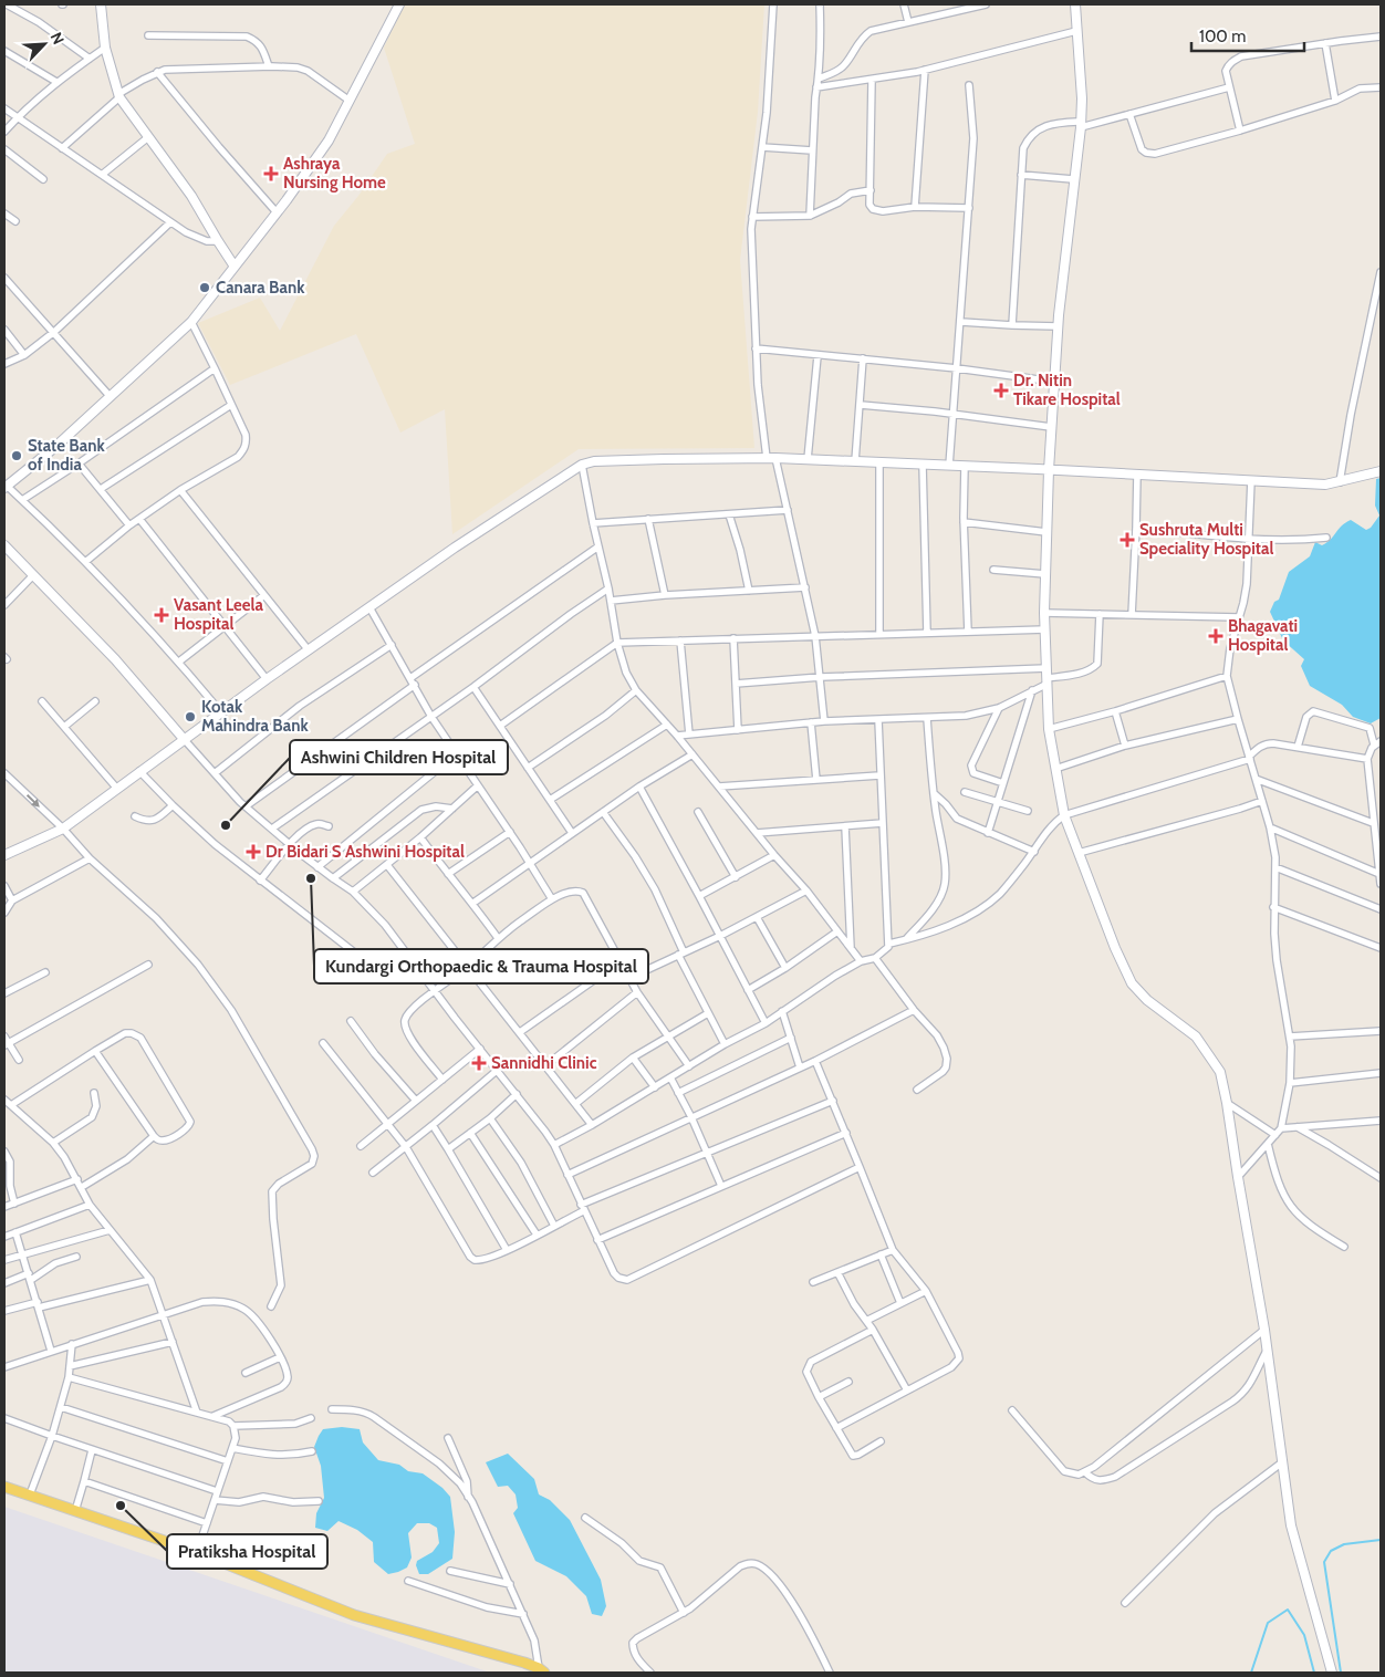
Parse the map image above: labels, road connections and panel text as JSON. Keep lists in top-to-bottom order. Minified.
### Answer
{"places":{"health":["Ashraya Nursing Home","Dr. Nitin Tikare Hospital","Sushruta Multi Speciality Hospital","Vasant Leela Hospital","Bhagavati Hospital","Dr Bidari S Ashwini Hospital","Sannidhi Clinic"],"other":["Canara Bank","State Bank of India","Kotak Mahindra Bank","Ashwini Children Hospital","Kundargi Orthopaedic & Trauma Hospital","Pratiksha Hospital"]},"scale_bar":"100 m","north":"top right"}
